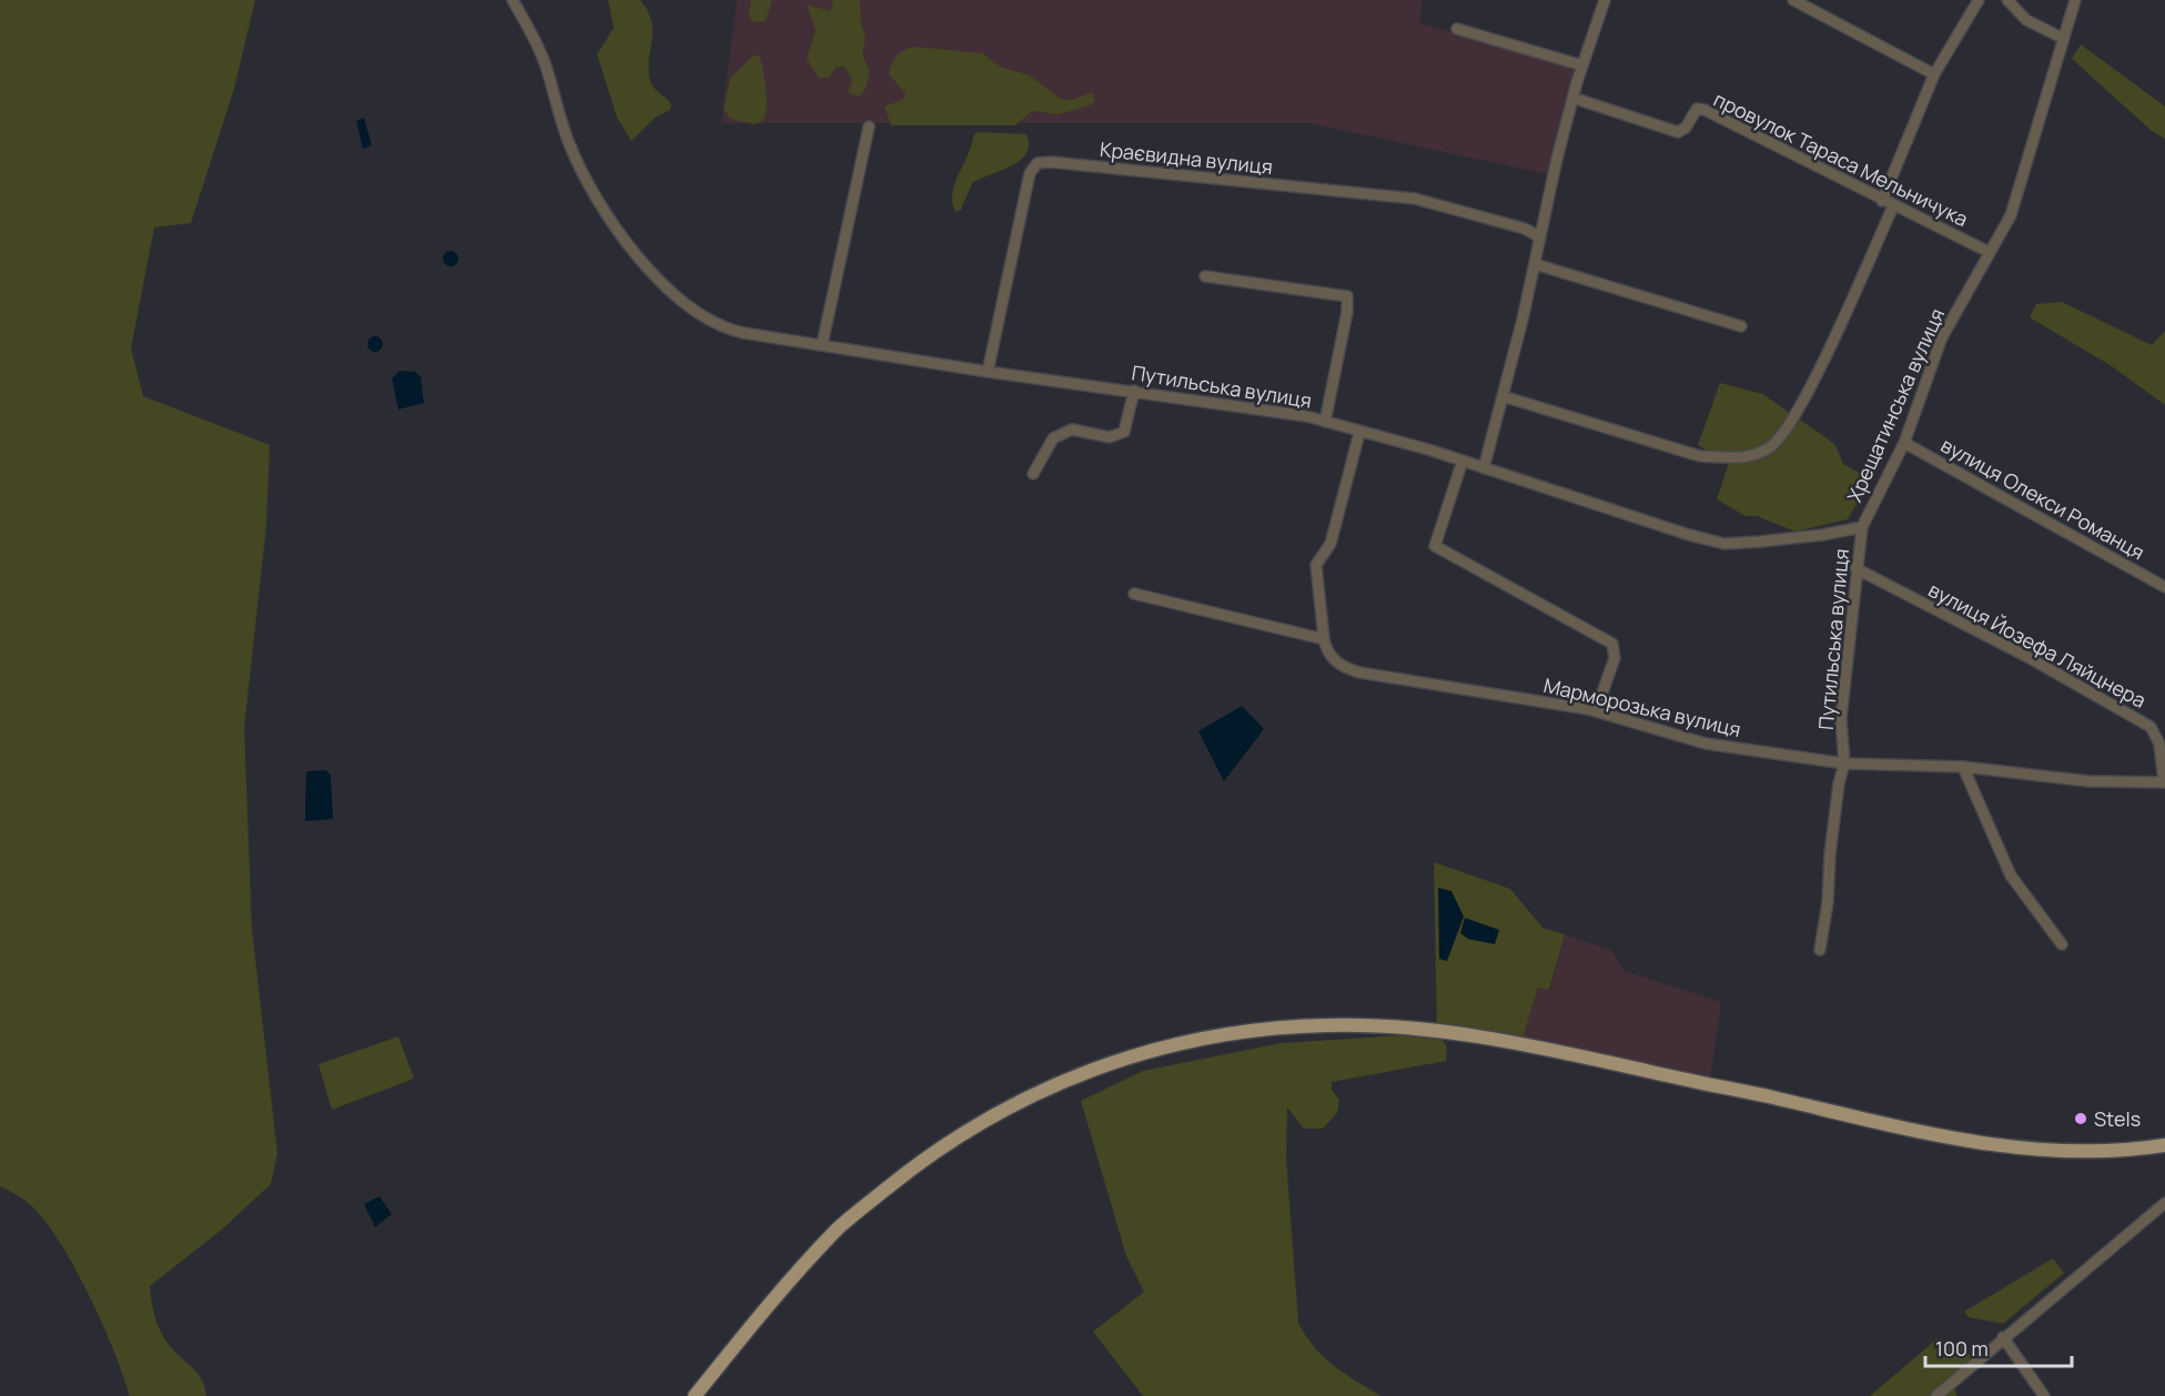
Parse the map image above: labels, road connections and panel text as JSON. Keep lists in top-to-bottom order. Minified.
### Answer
{"streets":{"street":["Краєвидна вулиця","провулок Тараса Мельничука","Путильська вулиця","Хрещатинська вулиця","вулиця Олекси Романця","вулиця Йозефа Ляйцнера","Марморозька вулиця"]},"crossings":[["Краєвидна вулиця","Путильська вулиця"],["провулок Тараса Мельничука","Хрещатинська вулиця"],["Путильська вулиця","Хрещатинська вулиця"],["Путильська вулиця","вулиця Йозефа Ляйцнера"],["Путильська вулиця","Марморозька вулиця"],["Хрещатинська вулиця","вулиця Олекси Романця"],["вулиця Йозефа Ляйцнера","Марморозька вулиця"]],"places":["Stels"],"scale_bar":"100 m"}
